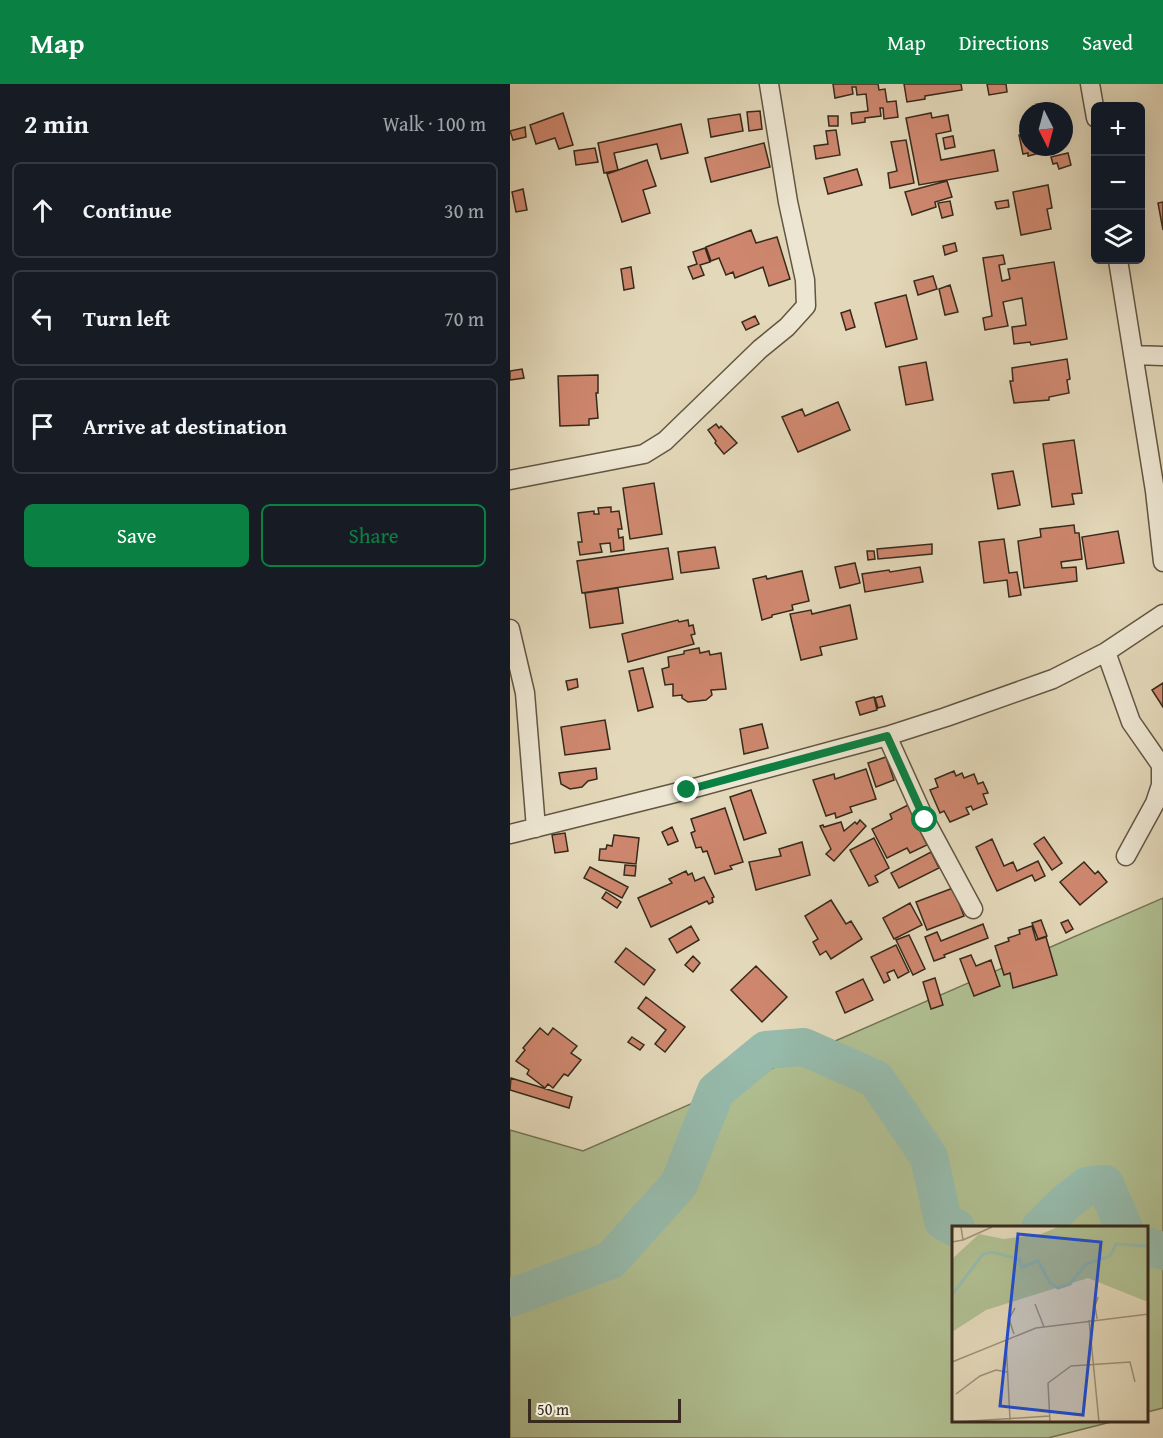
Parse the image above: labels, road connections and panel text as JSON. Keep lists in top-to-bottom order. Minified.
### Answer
{"scale_bar":"50 m","north":"bottom","page":{"header":"Map","nav":["Map","Directions","Saved"],"heading":["2 min","Walk · 100 m"],"map_buttons":["+","−"],"list":[["Continue","30 m"],["Turn left","70 m"],"Arrive at destination"],"buttons":["Save","Share"],"scale":"50 m"}}
